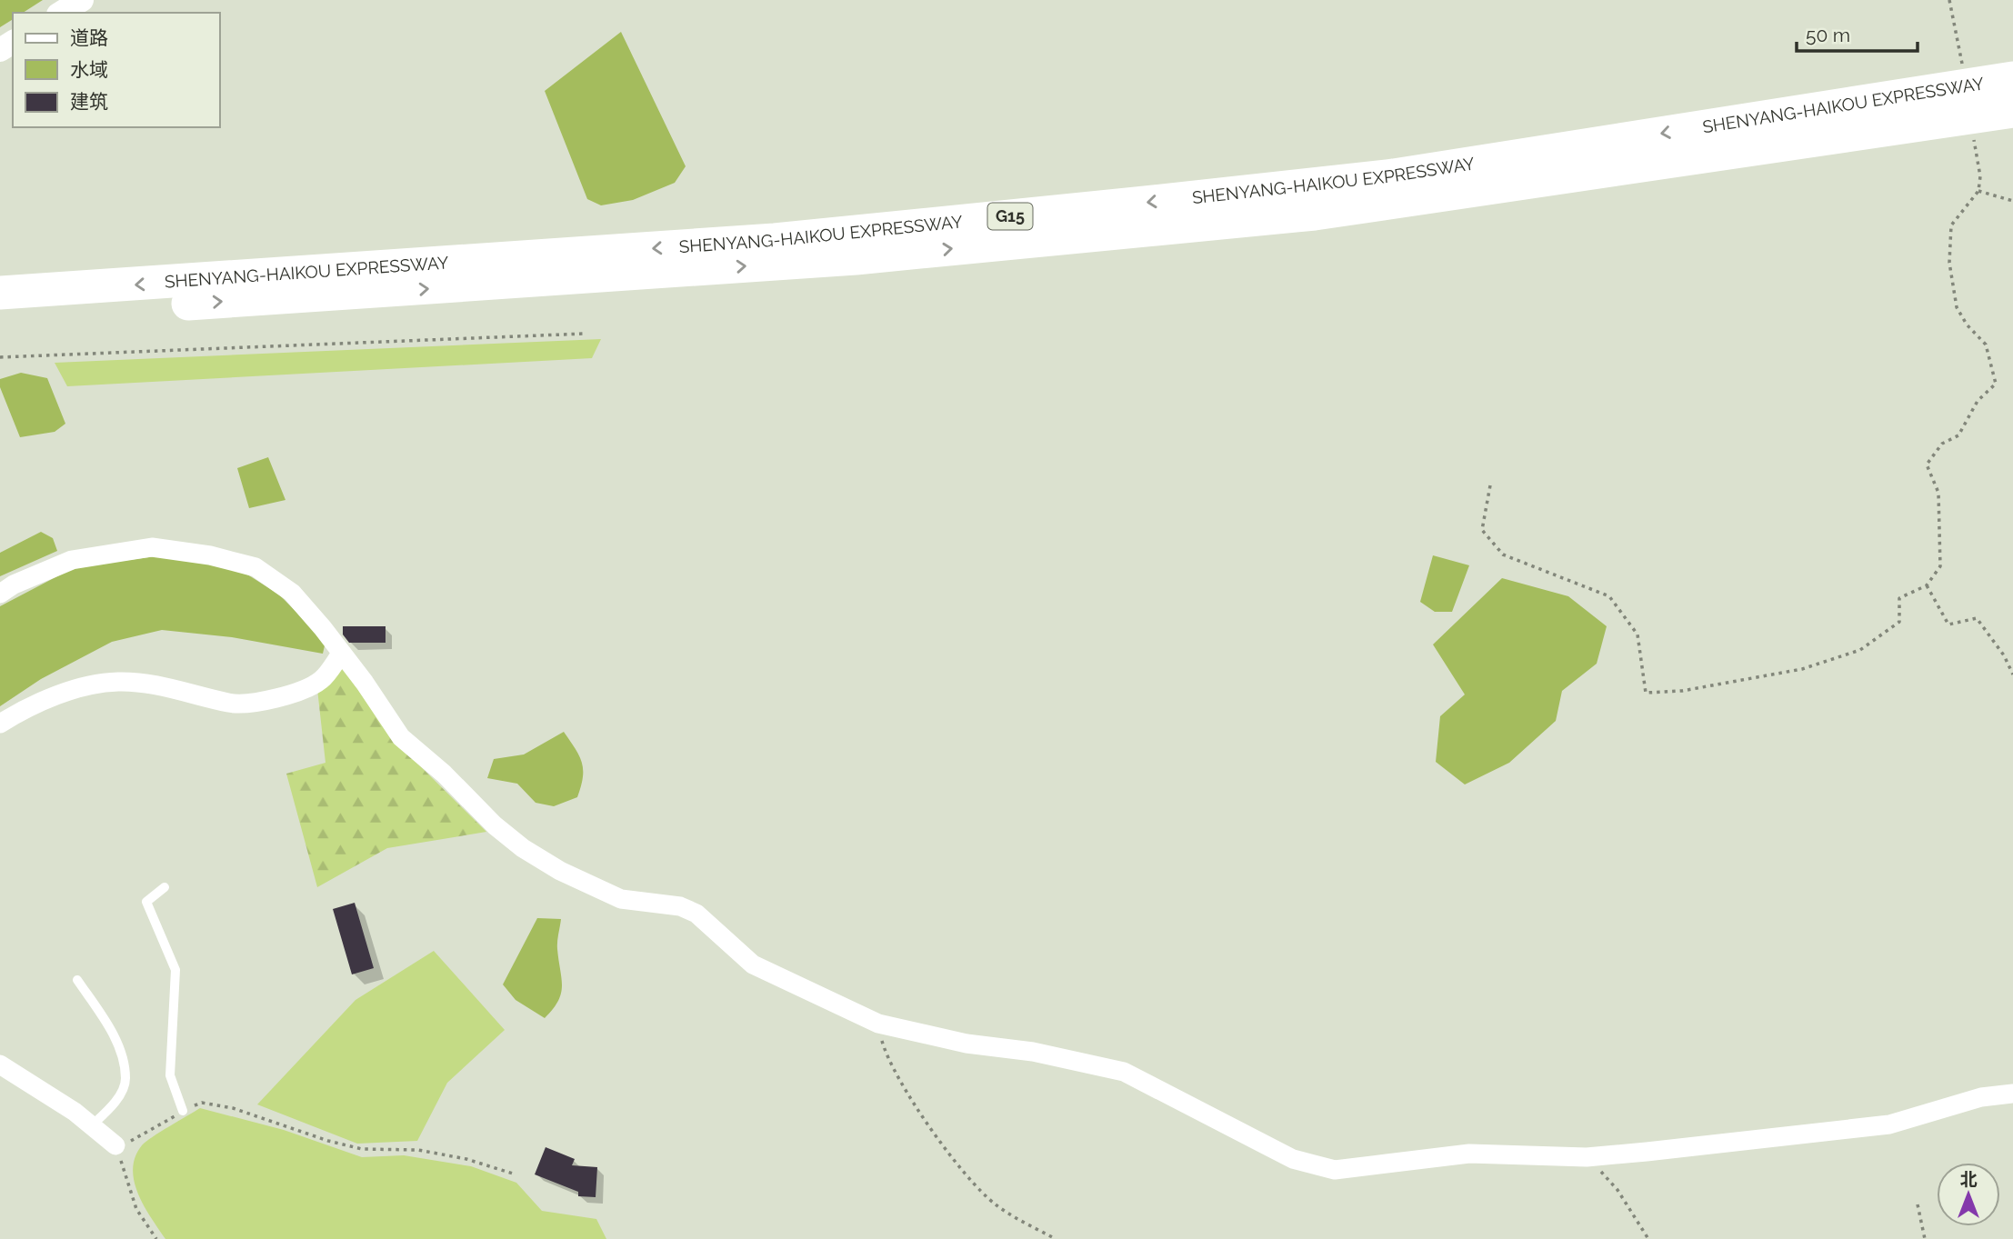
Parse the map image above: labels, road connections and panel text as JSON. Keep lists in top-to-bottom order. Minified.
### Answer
{"streets":{"highway":["SHENYANG-HAIKOU EXPRESSWAY","G15"]},"legend":["道路","水域","建筑"],"scale_bar":"50 m","north":"top"}
